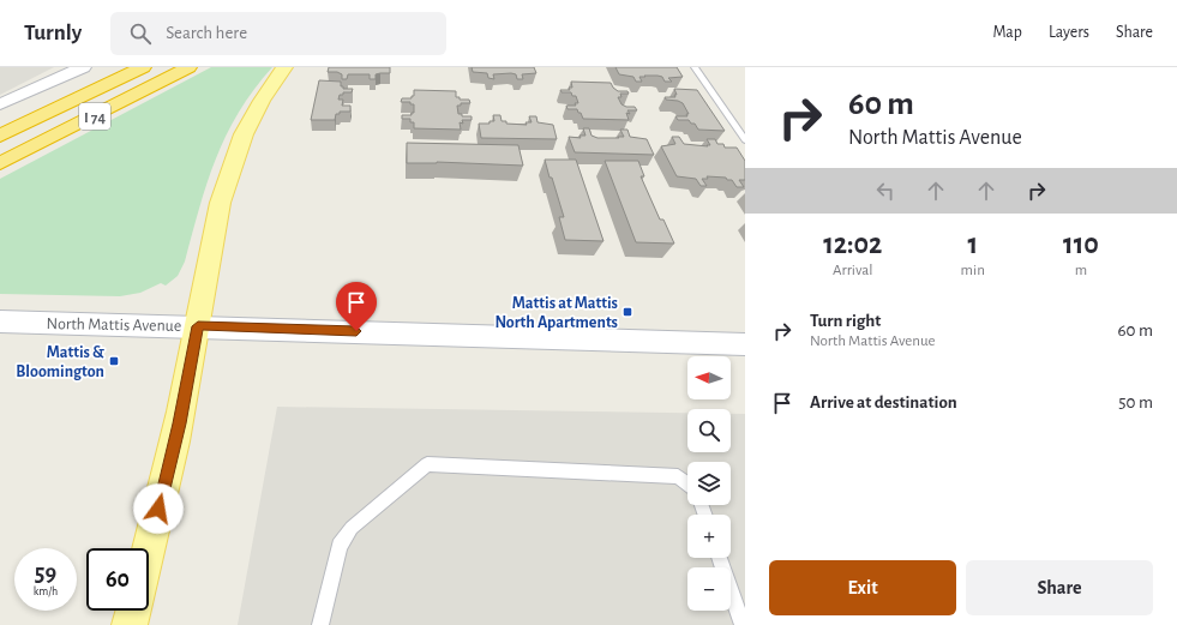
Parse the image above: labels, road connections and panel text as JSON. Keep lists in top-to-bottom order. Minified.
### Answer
{"streets":{"highway":["I 74"],"main road":["North Mattis Avenue"]},"places":{"transit":["Mattis at Mattis North Apartments","Mattis & Bloomington"]},"north":"left","page":{"header":"Turnly","search":"Search here","nav":["Map","Layers","Share"],"turn":["60 m","North Mattis Avenue"],"eta":["12:02","Arrival","1","min","110","m"],"list":[{"name":"Turn right","note":"North Mattis Avenue","value":"60 m"},{"name":"Arrive at destination","value":"50 m"}],"map_buttons":["+","−"],"speed":"59 km/h","limit":"60","buttons":["Exit","Share"]}}
